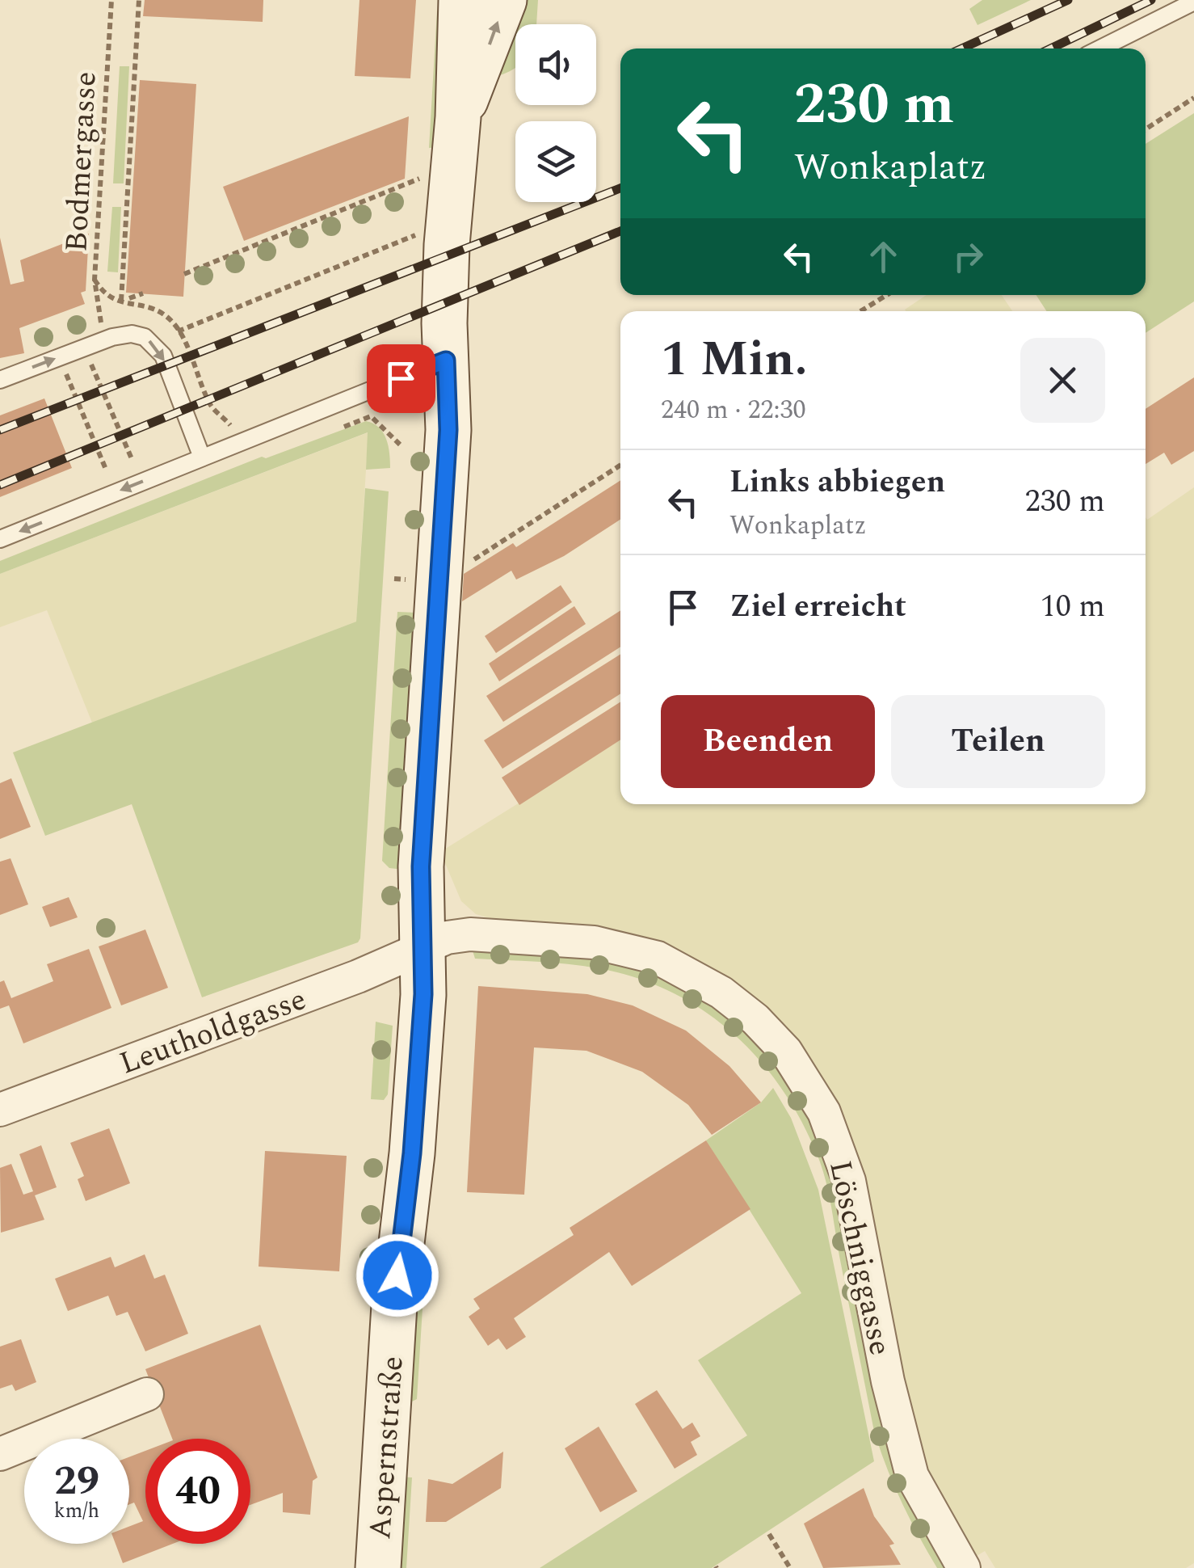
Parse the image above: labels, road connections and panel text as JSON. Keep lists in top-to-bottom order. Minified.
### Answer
{"streets":{"street":["Leutholdgasse","Löschniggasse","Aspernstraße"],"path":["Bodmergasse"]},"crossings":[["Leutholdgasse","Löschniggasse"],["Leutholdgasse","Aspernstraße"],["Löschniggasse","Aspernstraße"]],"page":{"turn":["230 m","Wonkaplatz"],"heading":["1 Min.","240 m · 22:30"],"list":[{"name":"Links abbiegen","note":"Wonkaplatz","value":"230 m"},{"name":"Ziel erreicht","value":"10 m"}],"buttons":["Beenden","Teilen"],"speed":"29 km/h","limit":"40"}}
